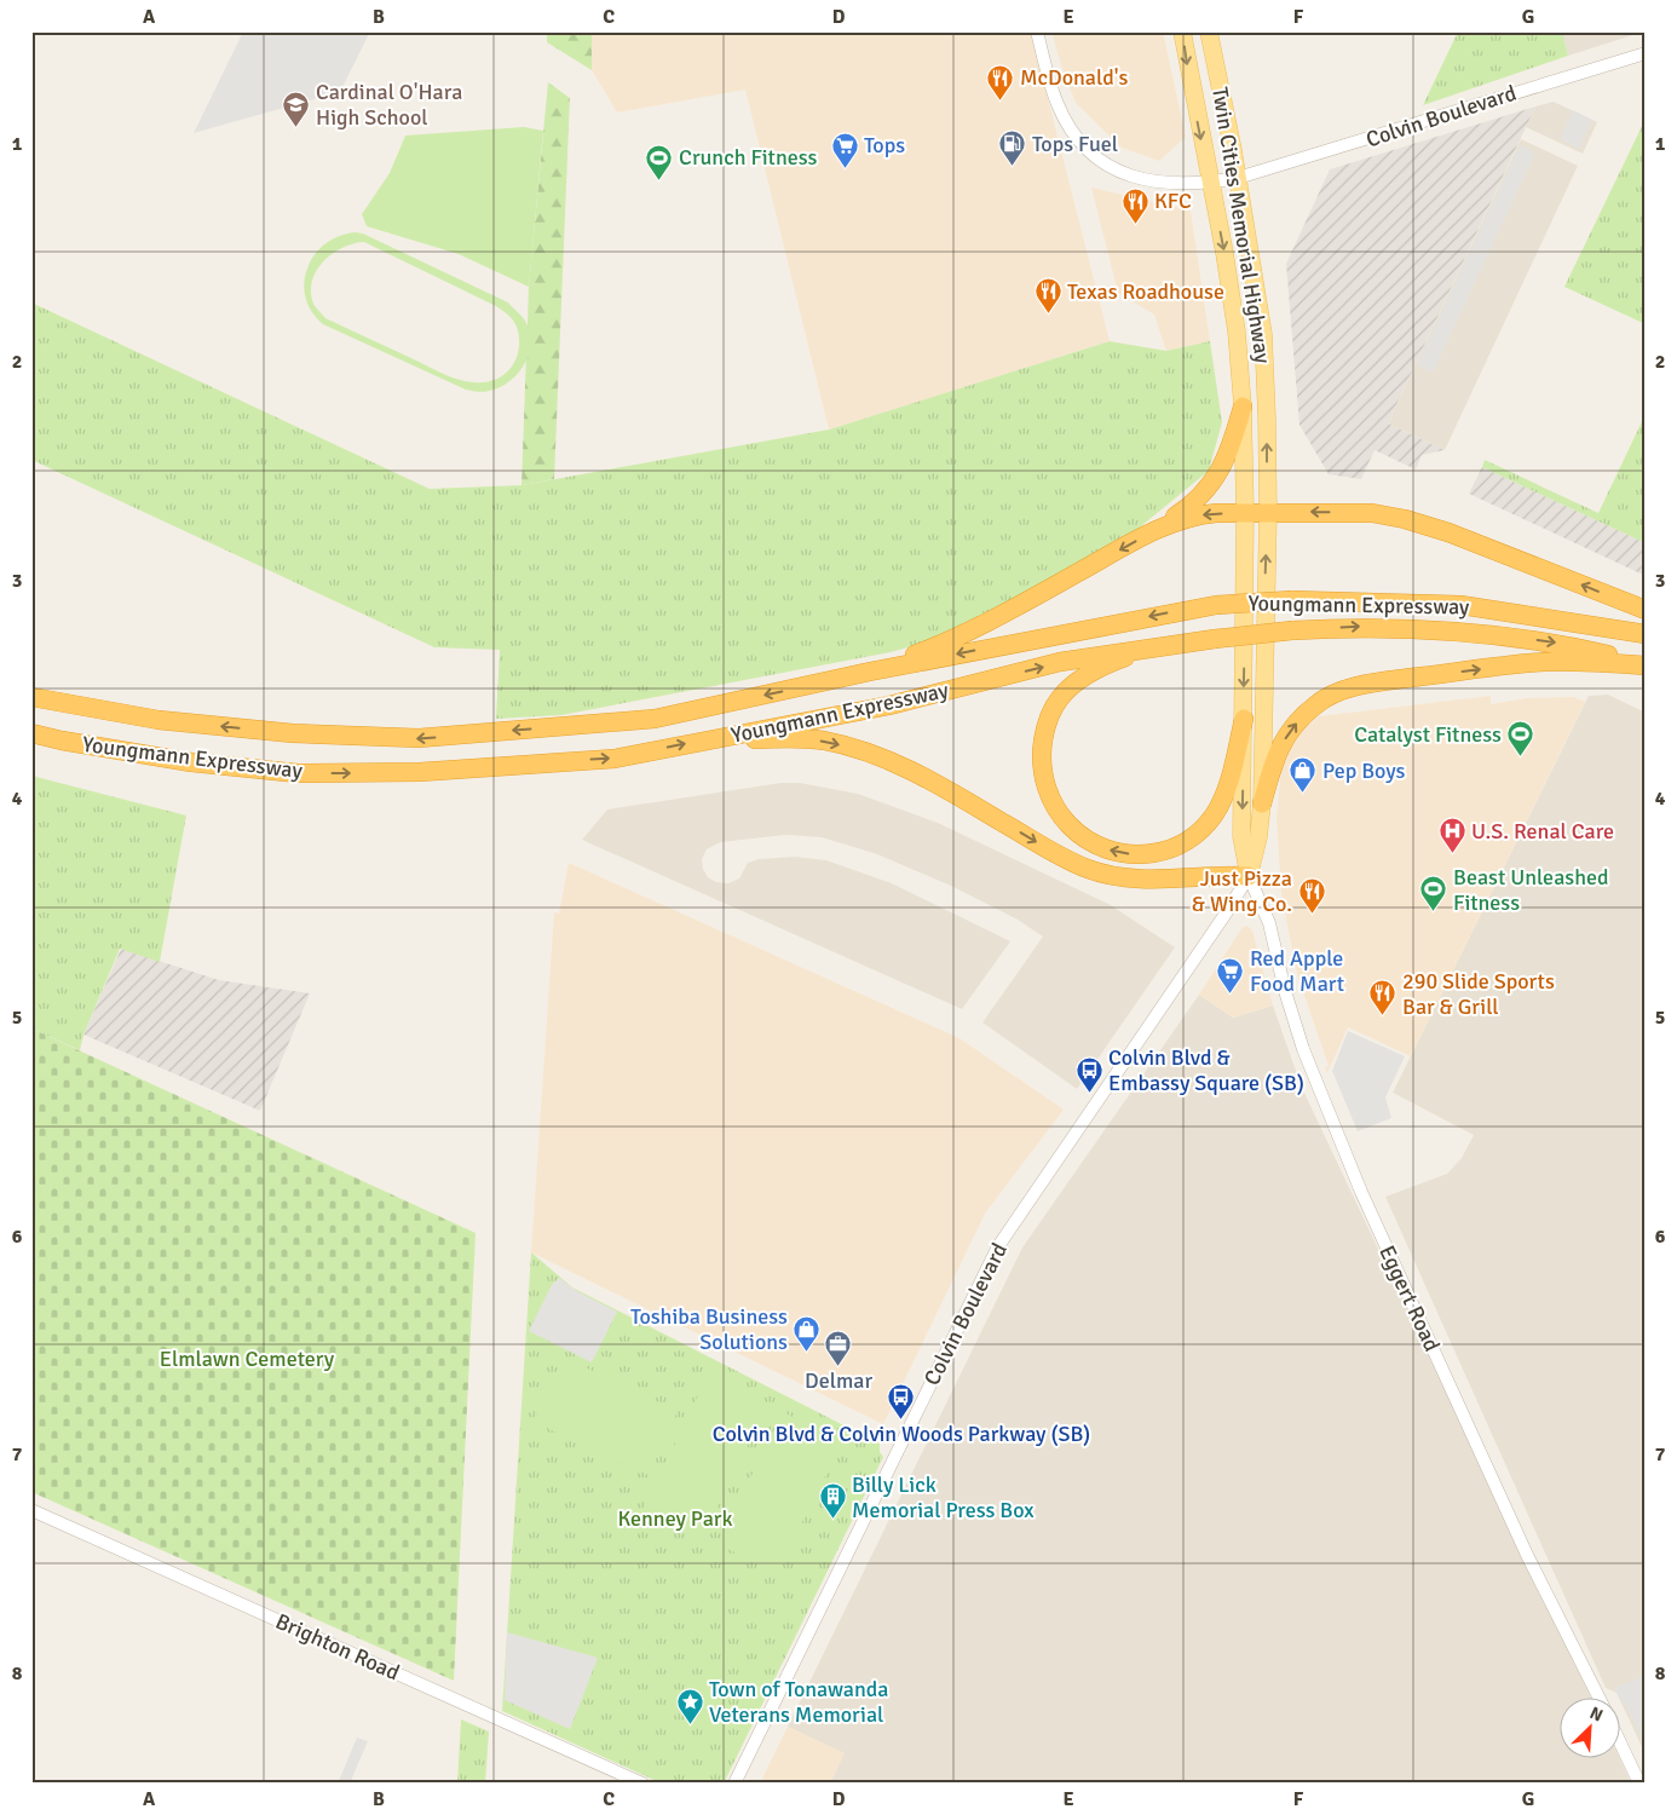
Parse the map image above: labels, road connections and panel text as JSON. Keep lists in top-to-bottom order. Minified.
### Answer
{"streets":{"highway":["Youngmann Expressway"],"main road":["Twin Cities Memorial Highway"],"street":["Colvin Boulevard","Eggert Road","Brighton Road"]},"crossings":[["Colvin Boulevard","Twin Cities Memorial Highway"],["Colvin Boulevard","Eggert Road"],["Twin Cities Memorial Highway","Eggert Road"]],"parks":["Elmlawn Cemetery","Kenney Park"],"places":{"restaurant":["McDonald's","KFC","Texas Roadhouse","Just Pizza & Wing Co.","290 Slide Sports Bar & Grill"],"school or university":["Cardinal O'Hara High School"],"fuel station":["Tops Fuel"],"supermarket":["Tops","Red Apple Food Mart"],"sports":["Crunch Fitness","Catalyst Fitness","Beast Unleashed Fitness"],"shop":["Pep Boys","Toshiba Business Solutions"],"hospital":["U.S. Renal Care"],"bus stop":["Colvin Blvd & Embassy Square (SB)","Colvin Blvd & Colvin Woods Parkway (SB)"],"office":["Delmar"],"building":["Billy Lick Memorial Press Box"],"place":["Town of Tonawanda Veterans Memorial"]},"north":"top right","grid":{"columns":["A","B","C","D","E","F","G"],"rows":["1","2","3","4","5","6","7","8"]}}
